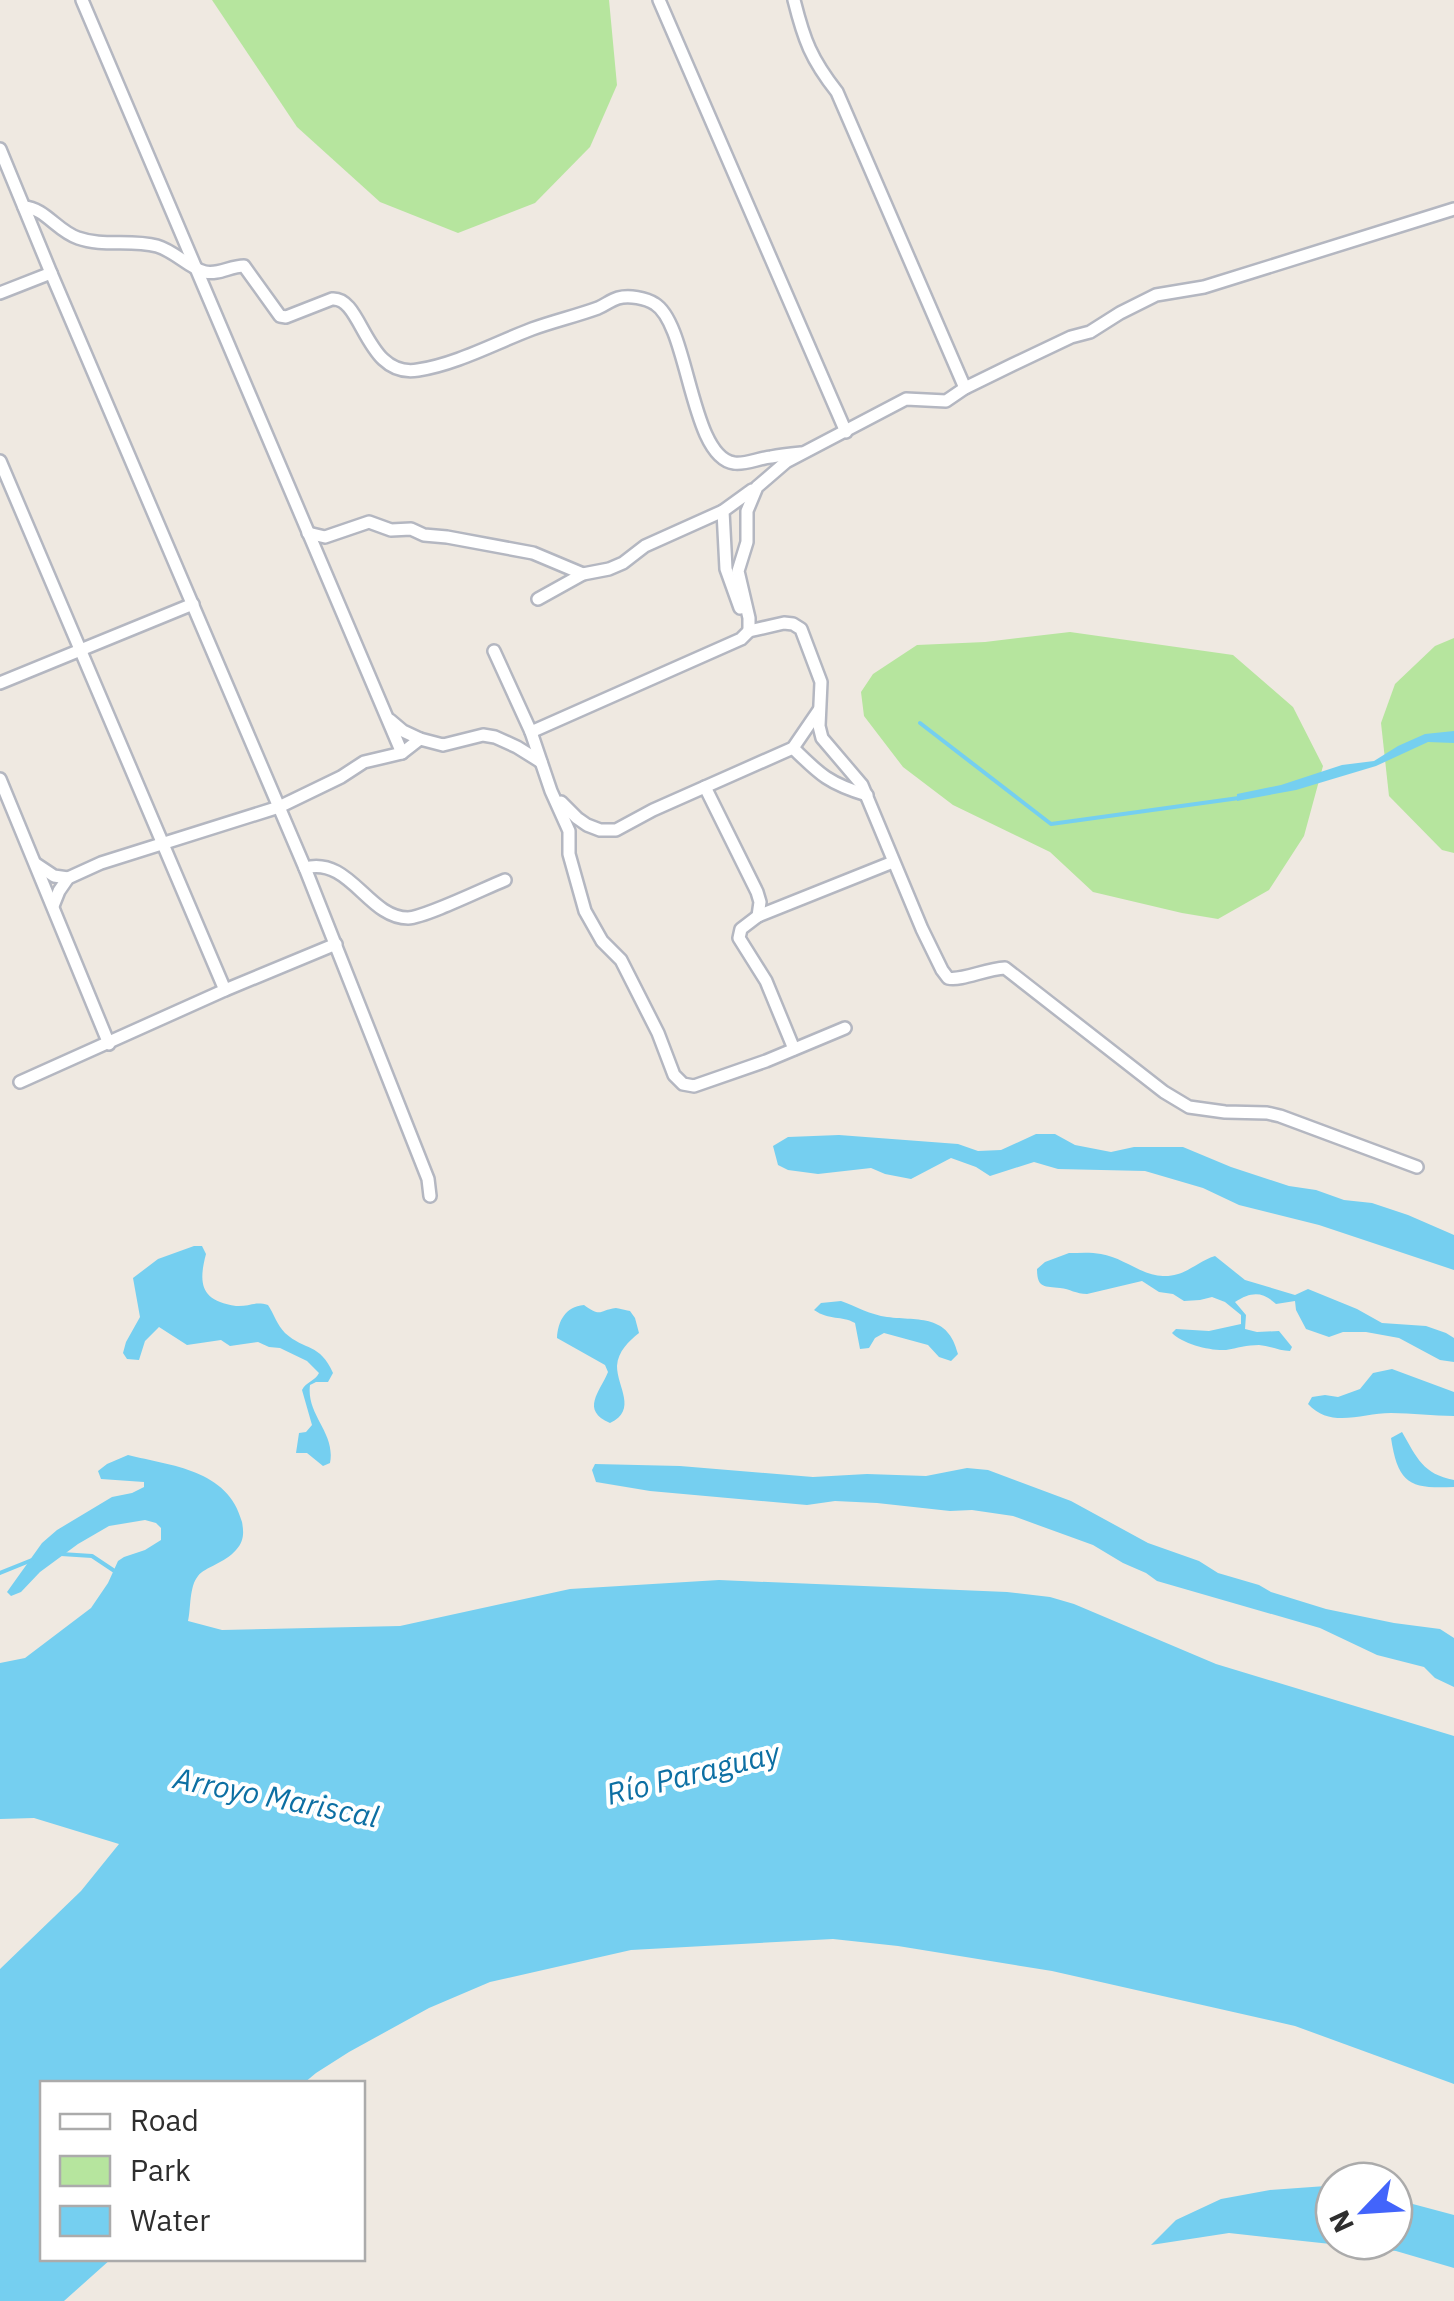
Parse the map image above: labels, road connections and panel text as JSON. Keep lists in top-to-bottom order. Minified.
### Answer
{"water":["Río Paraguay","Arroyo Mariscal"],"legend":["Road","Park","Water"],"north":"bottom left"}
